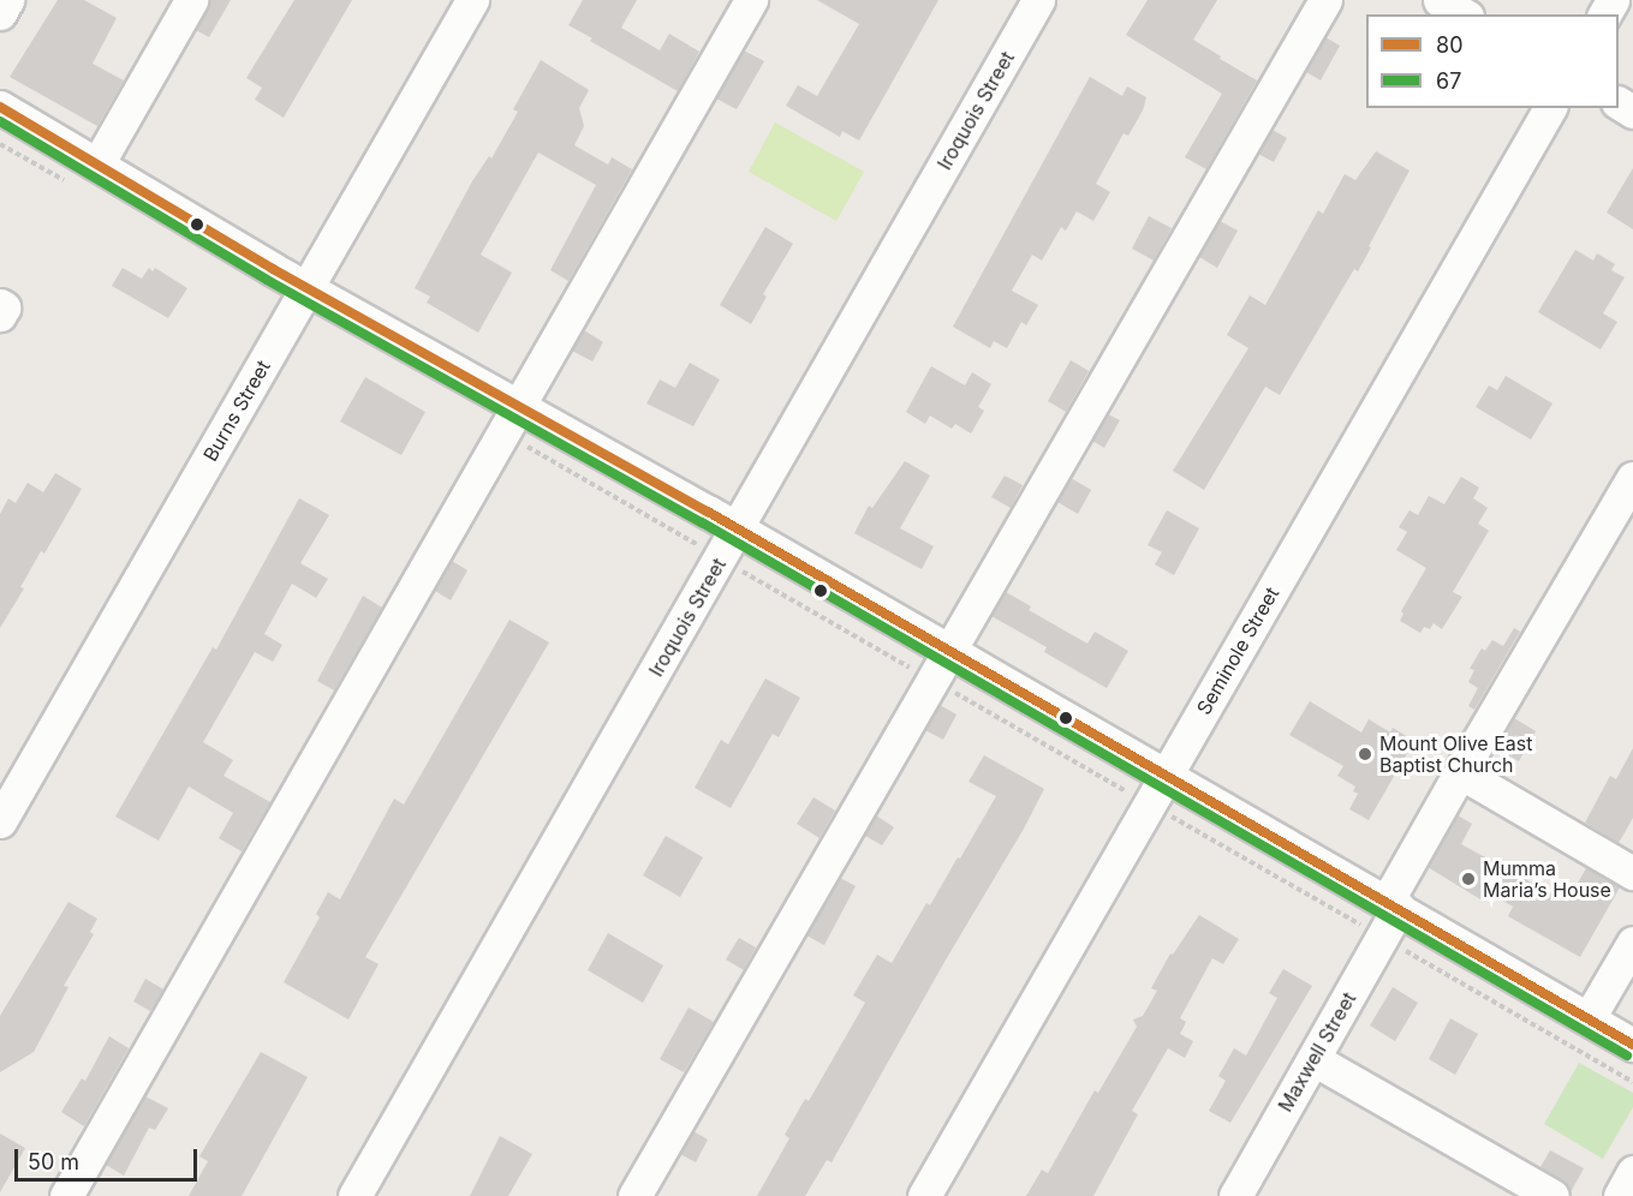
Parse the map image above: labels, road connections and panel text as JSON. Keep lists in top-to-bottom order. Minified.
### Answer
{"streets":{"street":["Iroquois Street","Burns Street","Seminole Street","Maxwell Street"]},"places":["Mount Olive East Baptist Church","Mumma Maria’s House"],"lines":["transit line 80","transit line 67"],"legend":["80","67"],"scale_bar":"50 m"}
